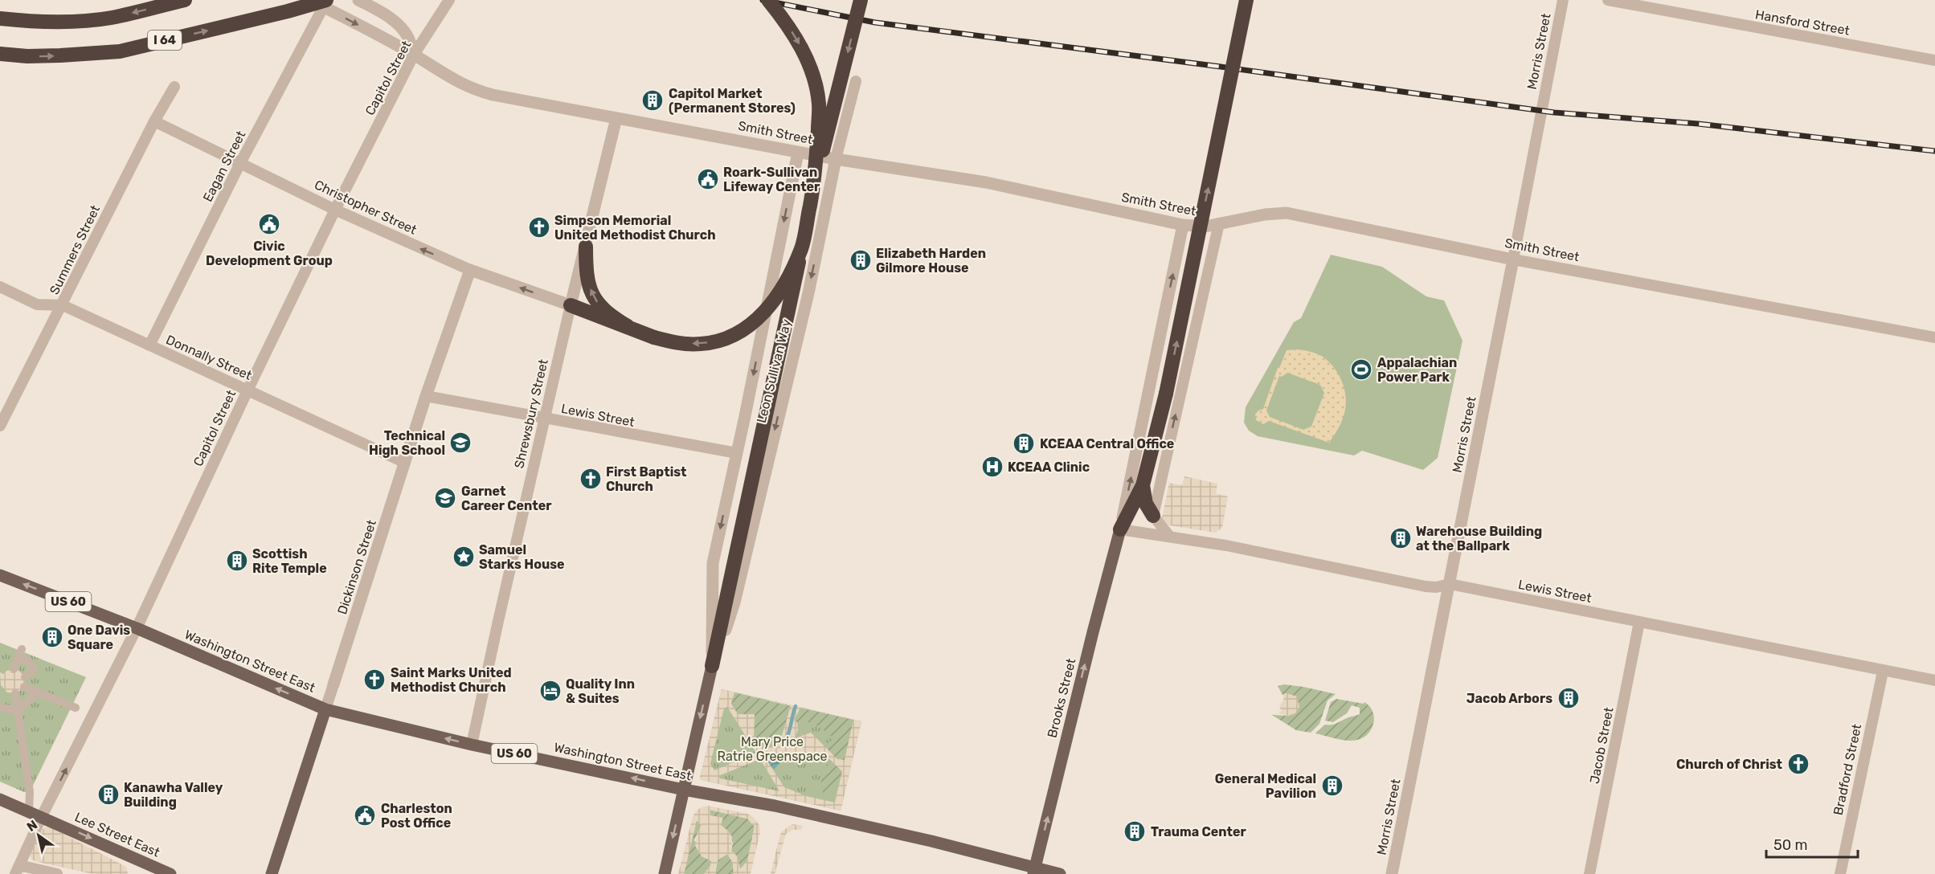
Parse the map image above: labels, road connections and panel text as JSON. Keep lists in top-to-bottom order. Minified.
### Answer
{"streets":{"highway":["I 64"],"main road":["Leon Sullivan Way","Dickinson Street","US 60","Washington Street East","Brooks Street","Lee Street East"],"street":["Hansford Street","Morris Street","Capitol Street","Smith Street","Eagan Street","Christopher Street","Summers Street","Donnally Street","Shrewsbury Street","Lewis Street","Jacob Street","Bradford Street"]},"crossings":[["I 64","Smith Street"],["I 64","Eagan Street"],["Morris Street","Smith Street"],["Morris Street","Lewis Street"],["Capitol Street","Smith Street"],["Capitol Street","Christopher Street"],["Capitol Street","Donnally Street"],["Capitol Street","Washington Street East"],["Capitol Street","Lee Street East"],["Smith Street","Eagan Street"],["Smith Street","Leon Sullivan Way"],["Smith Street","Shrewsbury Street"],["Eagan Street","Christopher Street"],["Eagan Street","Donnally Street"],["Christopher Street","Summers Street"],["Christopher Street","Shrewsbury Street"],["Christopher Street","Dickinson Street"],["Summers Street","Donnally Street"],["Donnally Street","Dickinson Street"],["Leon Sullivan Way","Lewis Street"],["Leon Sullivan Way","Washington Street East"],["Shrewsbury Street","Lewis Street"],["Shrewsbury Street","Washington Street East"],["Lewis Street","Dickinson Street"],["Lewis Street","Brooks Street"],["Lewis Street","Jacob Street"],["Lewis Street","Bradford Street"],["Dickinson Street","Washington Street East"],["Washington Street East","Brooks Street"]],"one_way":["Christopher Street","Leon Sullivan Way","Washington Street East","Brooks Street","Lee Street East"],"parks":["Mary Price Ratrie Greenspace"],"places":{"building":["Capitol Market (Permanent Stores)","Elizabeth Harden Gilmore House","KCEAA Central Office","Warehouse Building at the Ballpark","Scottish Rite Temple","One Davis Square","Jacob Arbors","General Medical Pavilion","Kanawha Valley Building","Trauma Center"],"public building":["Roark-Sullivan Lifeway Center","Civic Development Group","Charleston Post Office"],"church":["Simpson Memorial United Methodist Church","First Baptist Church","Saint Marks United Methodist Church","Church of Christ"],"sports":["Appalachian Power Park"],"school or university":["Technical High School","Garnet Career Center"],"hospital":["KCEAA Clinic"],"place":["Samuel Starks House"],"hotel":["Quality Inn & Suites"]},"scale_bar":"50 m","north":"top left"}
